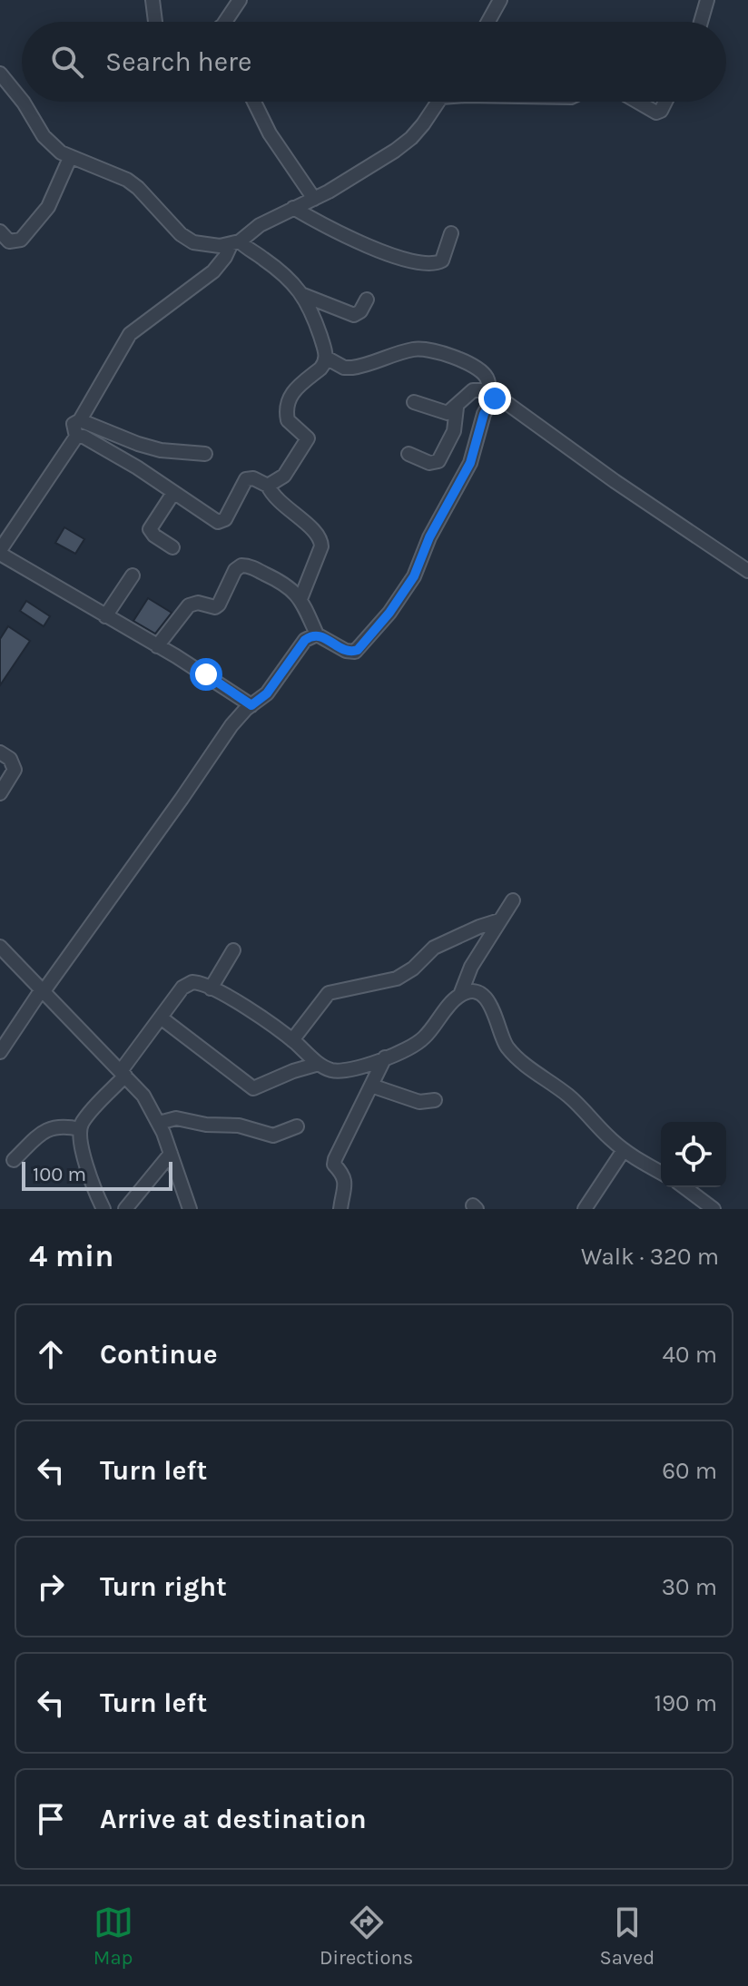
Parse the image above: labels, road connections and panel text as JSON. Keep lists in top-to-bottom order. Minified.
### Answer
{"scale_bar":"100 m","page":{"search":"Search here","scale":"100 m","heading":["4 min","Walk · 320 m"],"list":[["Continue","40 m"],["Turn left","60 m"],["Turn right","30 m"],["Turn left","190 m"],"Arrive at destination"],"nav":["Map","Directions","Saved"]}}
